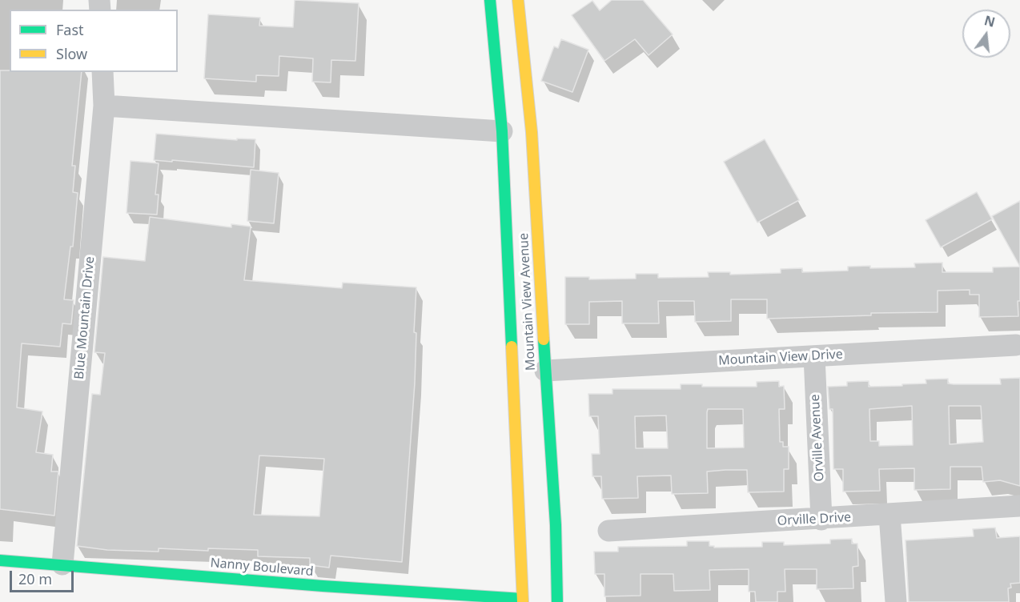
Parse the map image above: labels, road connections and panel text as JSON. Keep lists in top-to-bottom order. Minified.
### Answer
{"streets":{"main road":["Mountain View Avenue","Nanny Boulevard"],"street":["Blue Mountain Drive","Mountain View Drive","Orville Avenue","Orville Drive"]},"crossings":[["Mountain View Avenue","Mountain View Drive"],["Mountain View Avenue","Nanny Boulevard"],["Blue Mountain Drive","Nanny Boulevard"],["Mountain View Drive","Orville Avenue"],["Orville Avenue","Orville Drive"]],"legend":["Fast","Slow"],"scale_bar":"20 m","north":"top"}
